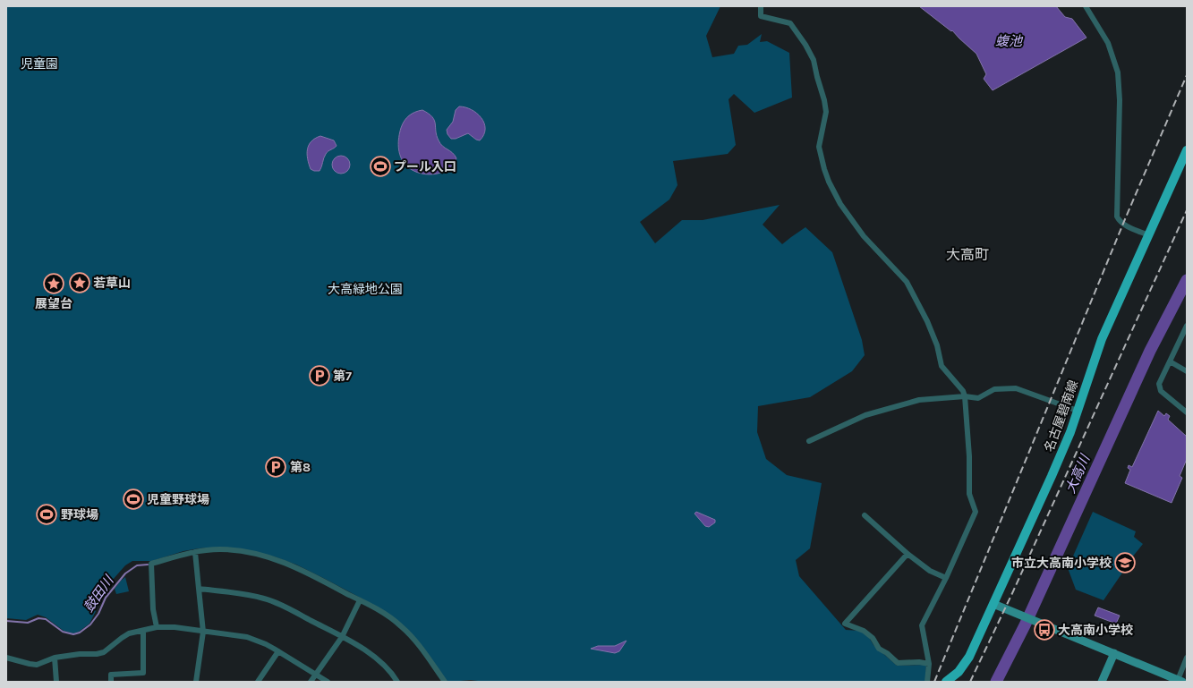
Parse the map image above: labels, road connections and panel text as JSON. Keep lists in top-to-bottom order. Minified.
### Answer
{"streets":{"main road":["名古屋碧南線"]},"districts":["大高町"],"water":["蝮池","大高川","鼓田川"],"parks":["児童園","大高緑地公園"],"places":{"sports":["プール入口","児童野球場","野球場"],"place":["若草山","展望台"],"parking":["第7","第8"],"school or university":["市立大高南小学校"],"bus stop":["大高南小学校"]}}
